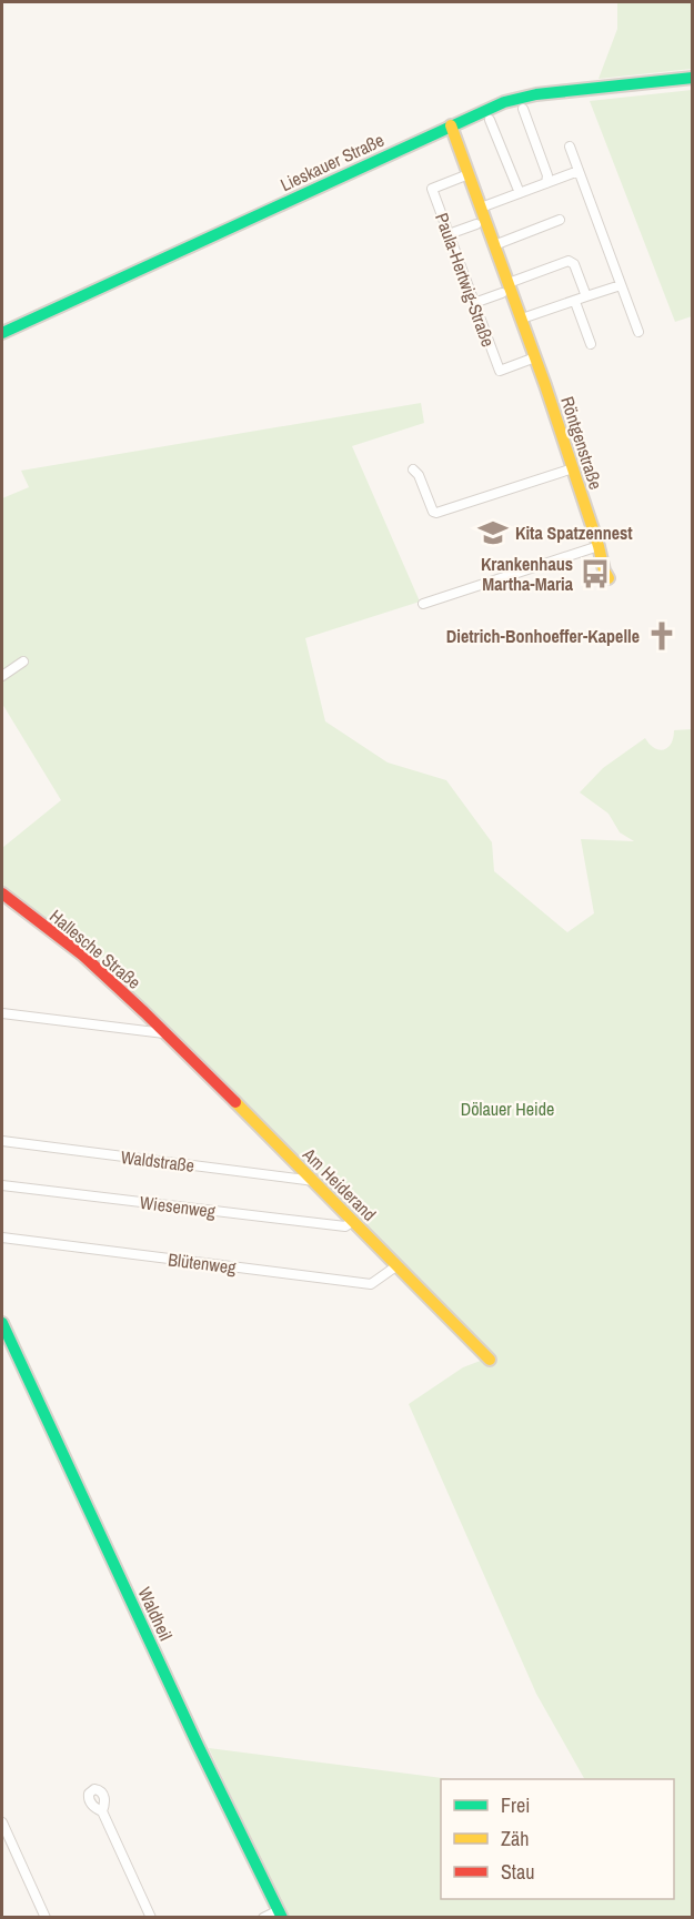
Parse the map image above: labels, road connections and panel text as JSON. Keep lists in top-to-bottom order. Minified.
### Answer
{"streets":{"street":["Lieskauer Straße","Paula-Hertwig-Straße","Röntgenstraße","Hallesche Straße","Waldstraße","Am Heiderand","Wiesenweg","Blütenweg","Waldheil"]},"crossings":[["Lieskauer Straße","Röntgenstraße"],["Paula-Hertwig-Straße","Röntgenstraße"],["Hallesche Straße","Am Heiderand"],["Waldstraße","Am Heiderand"],["Am Heiderand","Wiesenweg"],["Am Heiderand","Blütenweg"]],"parks":["Dölauer Heide"],"places":{"school or university":["Kita Spatzennest"],"bus stop":["Krankenhaus Martha-Maria"],"church":["Dietrich-Bonhoeffer-Kapelle"]},"legend":["Frei","Zäh","Stau"]}
